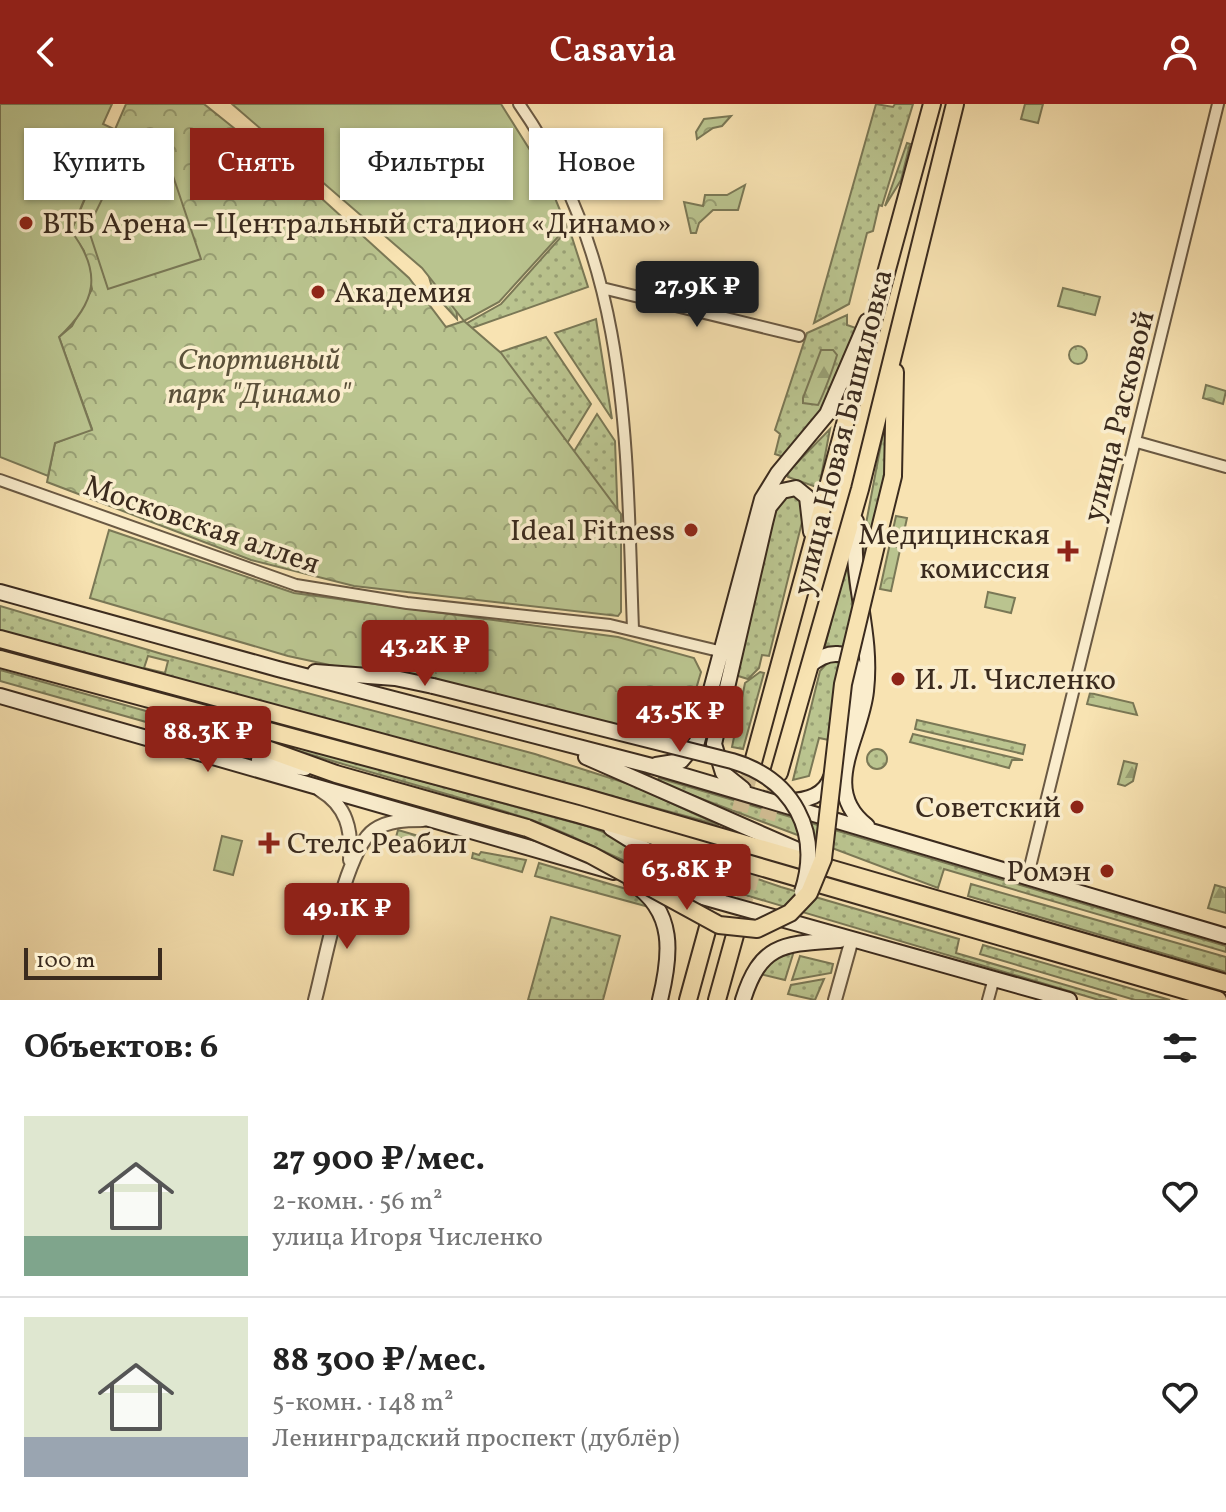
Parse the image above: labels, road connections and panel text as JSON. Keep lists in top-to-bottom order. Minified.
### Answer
{"streets":{"main road":["улица Новая Башиловка"],"street":["улица Расковой","Московская аллея"]},"parks":["Спортивный парк \"Динамо\""],"places":{"other":["ВТБ Арена – Центральный стадион «Динамо»","Академия","Ideal Fitness","И. Л. Численко","Советский","Ромэн"],"health":["Медицинская комиссия","Стелс Реабил"]},"scale_bar":"100 m","page":{"header":"Casavia","chip":["Купить","Снять","Фильтры","Новое"],"price":["27.9K ₽","43.2K ₽","43.5K ₽","88.3K ₽","63.8K ₽","49.1K ₽"],"scale":"100 m","heading":"Объектов: 6","list":[{"name":"27 900 ₽/мес.","note":"2-комн. · 56 m² · улица Игоря Численко"},{"name":"88 300 ₽/мес.","note":"5-комн. · 148 m² · Ленинградский проспект (дублёр)"}]}}
